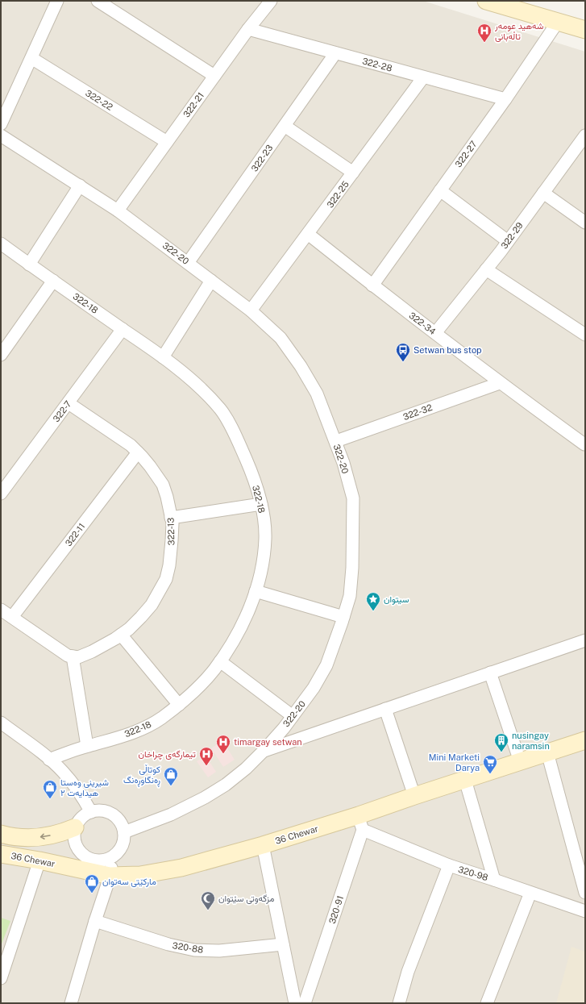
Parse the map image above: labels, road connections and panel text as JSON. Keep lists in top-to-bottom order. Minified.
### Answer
{"streets":{"street":["322-28","322-22","322-21","322-27","322-23","322-25","322-29","322-20","322-18","322-34","322-7","322-32","322-13","322-11","36 Chewar","320-98","320-91","320-88"]},"crossings":[["322-28","322-21"],["322-28","322-27"],["322-28","322-23"],["322-28","322-25"],["322-22","322-21"],["322-21","322-20"],["322-27","322-34"],["322-23","322-20"],["322-25","322-20"],["322-25","322-34"],["322-29","322-34"],["322-20","322-32"],["322-18","322-7"],["322-34","322-32"],["322-7","322-13"],["322-13","322-11"],["36 Chewar","320-98"],["36 Chewar","320-91"],["320-98","320-91"]],"places":{"hospital":["شەهید عومەر تاڵەبانی","timargay setwan","تیمارگەی چراخان"],"bus stop":["Setwan bus stop"],"place":["سيتوان"],"building":["nusingay naramsin"],"supermarket":["Mini Marketi Darya"],"shop":["کوتاڵی ڕەنگاوڕەنگ","شیرینی وەستا هیدایەت ٢","مارکێتی سەتوان"],"mosque":["مزگەوتی سێتوان"]}}
